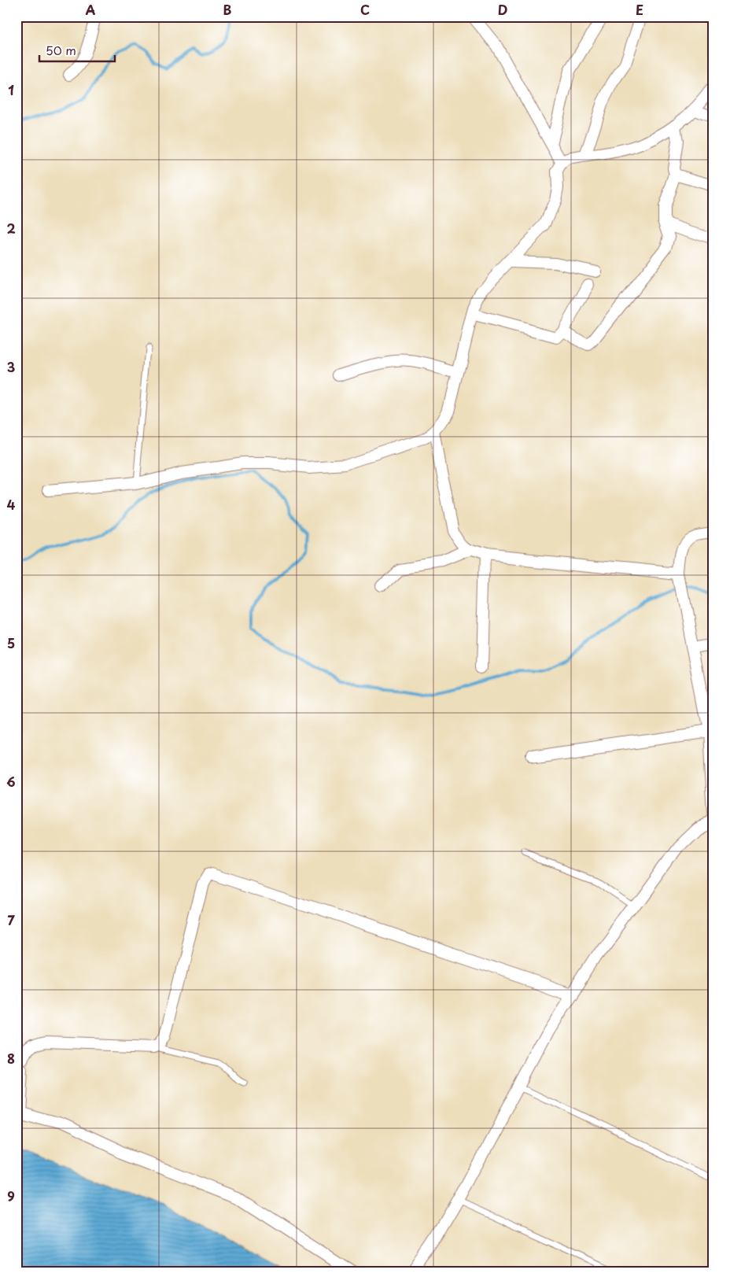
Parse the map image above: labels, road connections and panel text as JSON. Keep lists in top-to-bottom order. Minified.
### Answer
{"scale_bar":"50 m","grid":{"columns":["A","B","C","D","E"],"rows":["1","2","3","4","5","6","7","8","9"]}}
